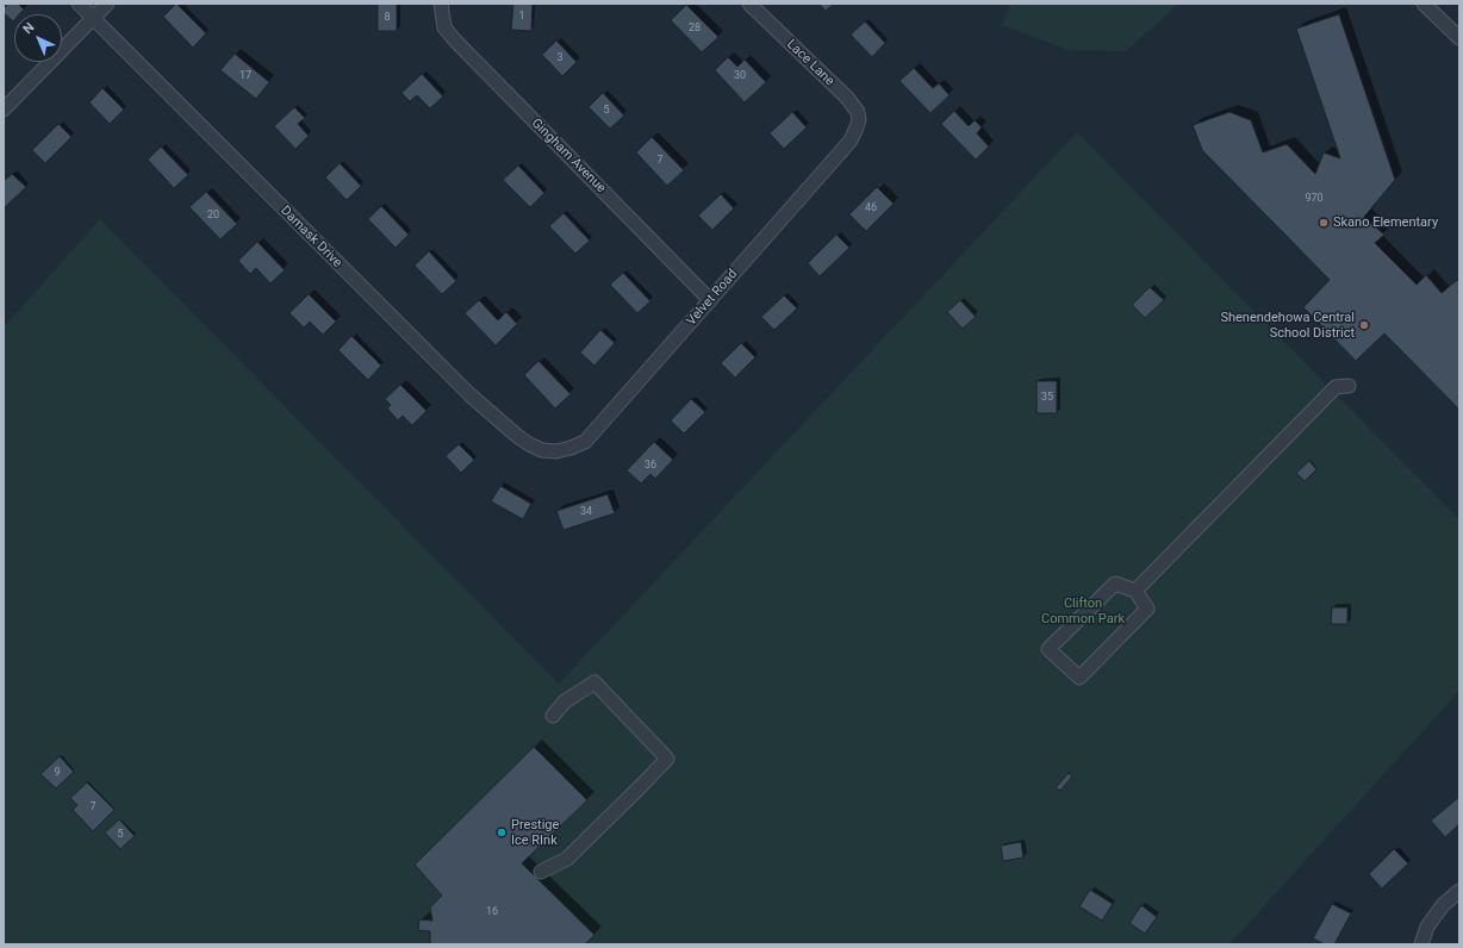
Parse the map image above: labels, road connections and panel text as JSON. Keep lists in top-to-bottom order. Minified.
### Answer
{"streets":{"street":["Lace Lane","Gingham Avenue","Damask Drive","Velvet Road"]},"crossings":[["Lace Lane","Velvet Road"],["Gingham Avenue","Velvet Road"],["Damask Drive","Velvet Road"]],"parks":["Clifton Common Park"],"places":["Skano Elementary","Shenendehowa Central School District","Prestige Ice RInk"],"house_numbers":["1","8","28","3","17","30","5","7","970","46","20","35","36","34","9","7","5","16"],"north":"top left"}
